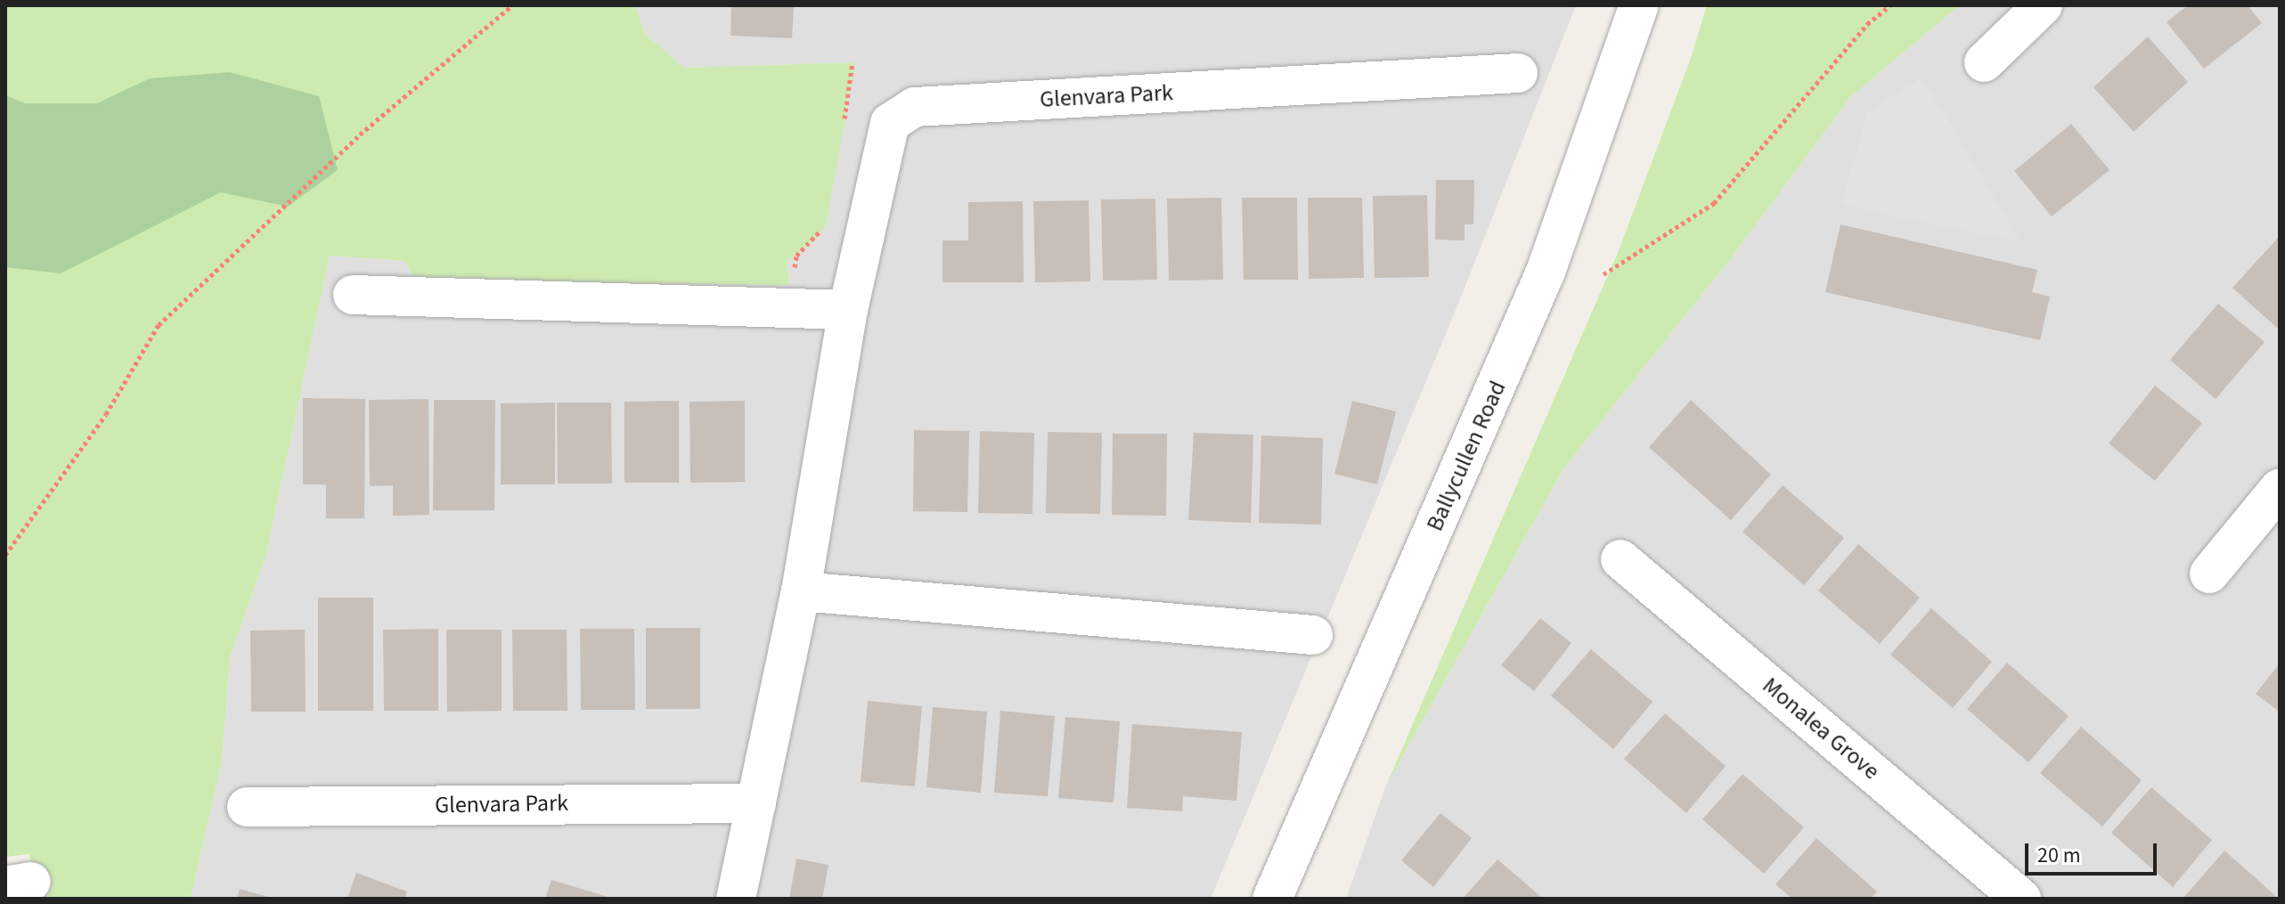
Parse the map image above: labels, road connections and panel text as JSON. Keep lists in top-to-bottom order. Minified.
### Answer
{"streets":{"street":["Glenvara Park","Ballycullen Road","Monalea Grove"]},"scale_bar":"20 m"}
